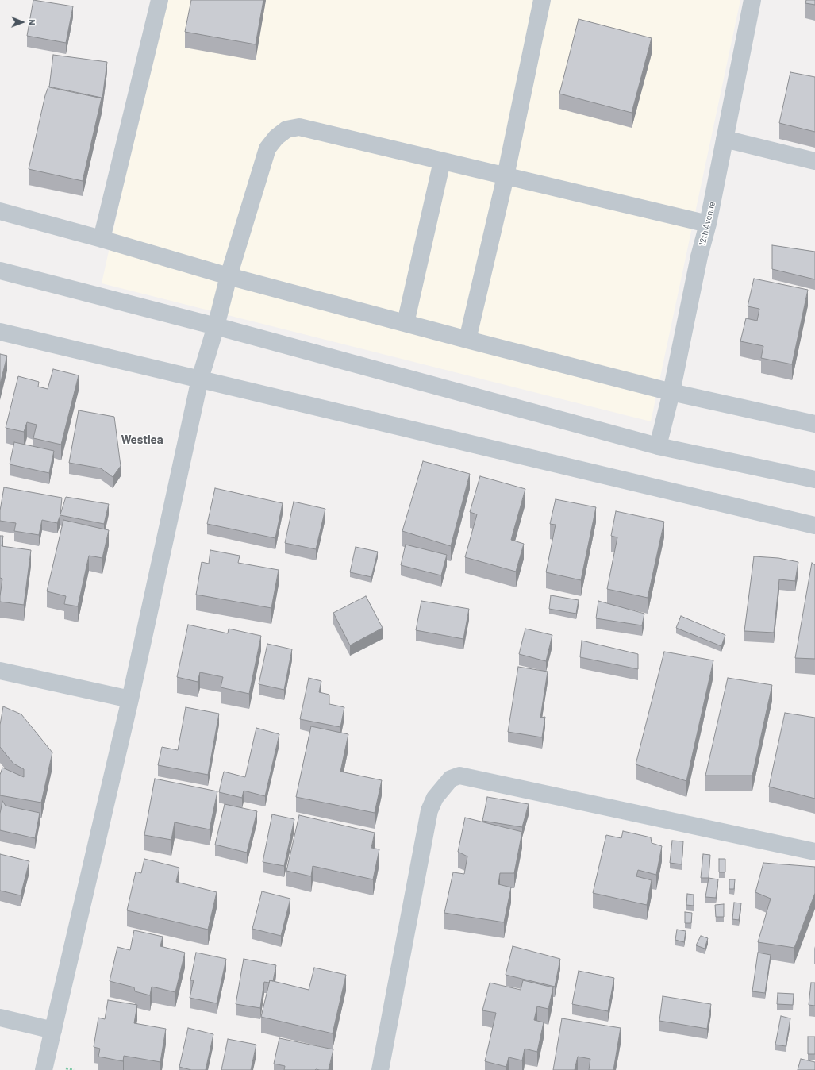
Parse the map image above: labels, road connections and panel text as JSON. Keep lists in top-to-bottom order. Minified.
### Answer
{"streets":{"street":["12th Avenue"]},"districts":["Westlea"],"north":"right"}
